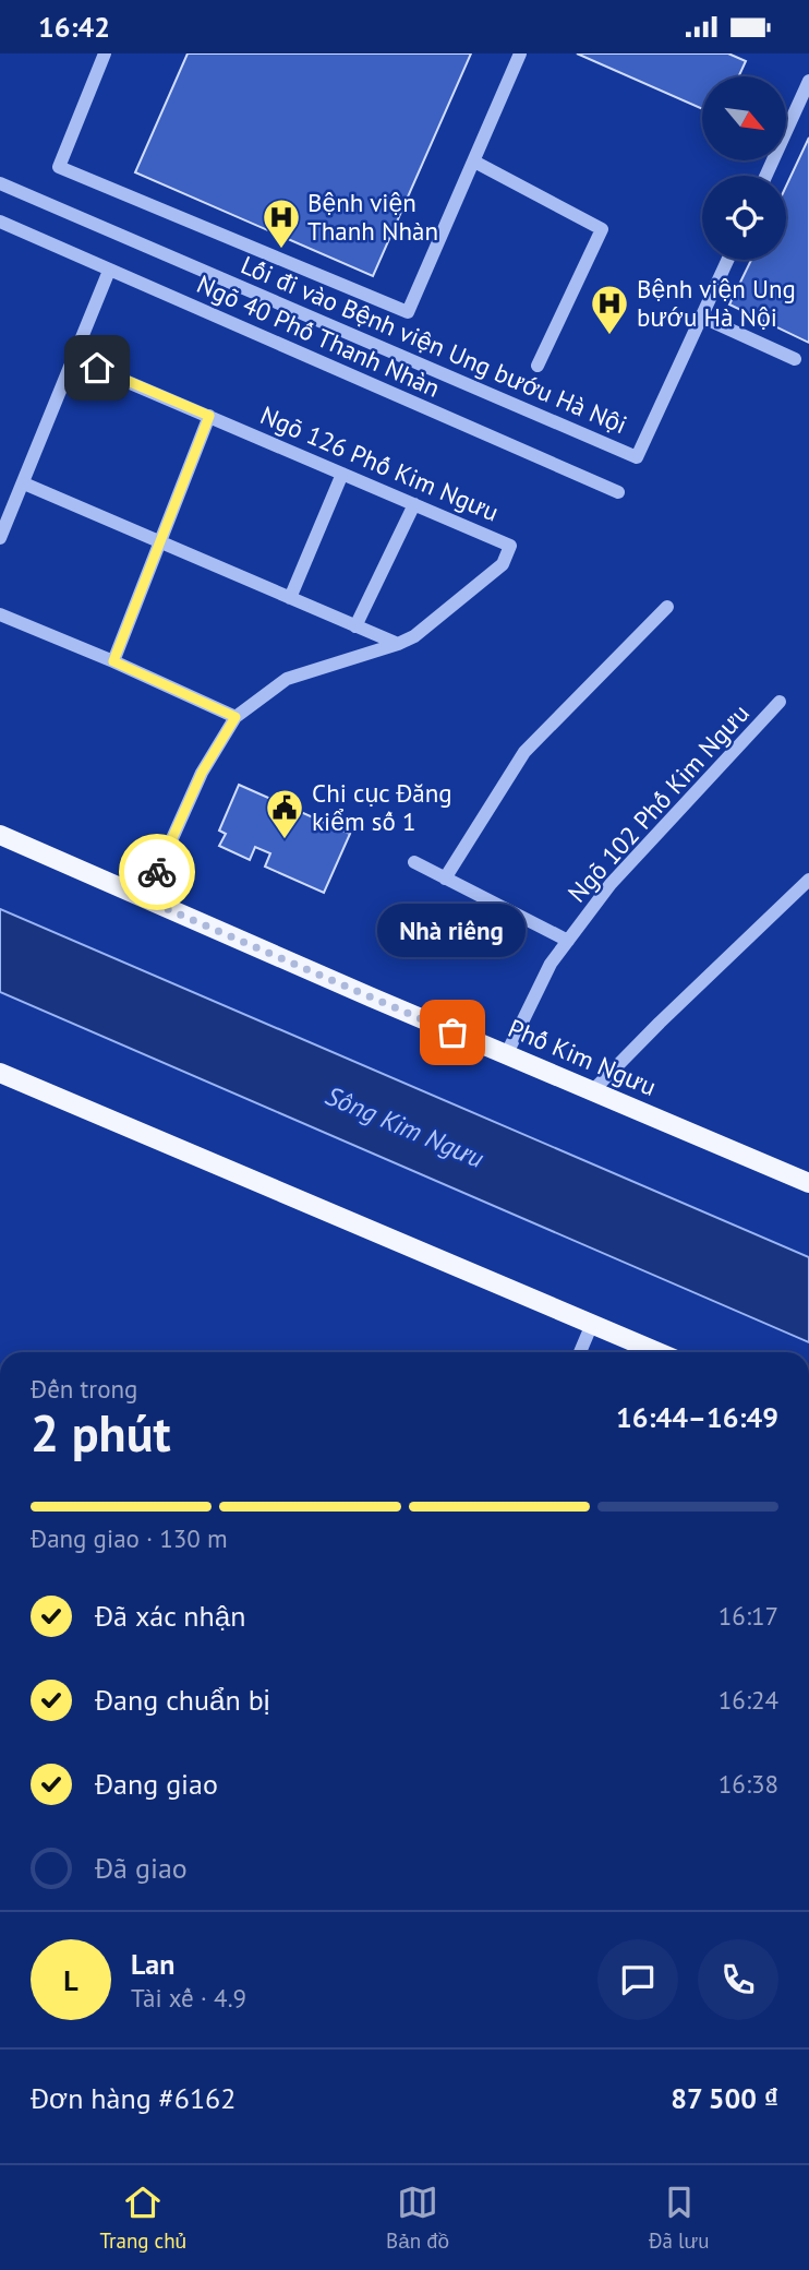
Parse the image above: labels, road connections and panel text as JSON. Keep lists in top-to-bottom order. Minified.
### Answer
{"streets":{"main road":["Phố Kim Ngưu"],"street":["Ngõ 40 Phố Thanh Nhàn","Lối đi vào Bệnh viện Ung bướu Hà Nội","Ngõ 126 Phố Kim Ngưu","Ngõ 102 Phố Kim Ngưu"]},"crossings":[["Ngõ 126 Phố Kim Ngưu","Phố Kim Ngưu"],["Ngõ 102 Phố Kim Ngưu","Phố Kim Ngưu"]],"water":["Sông Kim Ngưu"],"places":{"hospital":["Bệnh viện Thanh Nhàn","Bệnh viện Ung bướu Hà Nội"],"public building":["Chi cục Đăng kiểm số 1"],"other":["Nhà riêng"]},"north":"bottom right","page":{"status":"16:42","bubble":"Nhà riêng","heading":["2 phút","Đến trong","16:44–16:49"],"panel":["Lan","Tài xế · 4.9","Đơn hàng #6162","87 500 ₫"],"bar":"Đang giao · 130 m","list":[["Đã xác nhận","16:17"],["Đang chuẩn bị","16:24"],["Đang giao","16:38"],"Đã giao"],"round":"L","tabs":["Trang chủ","Bản đồ","Đã lưu"]}}
